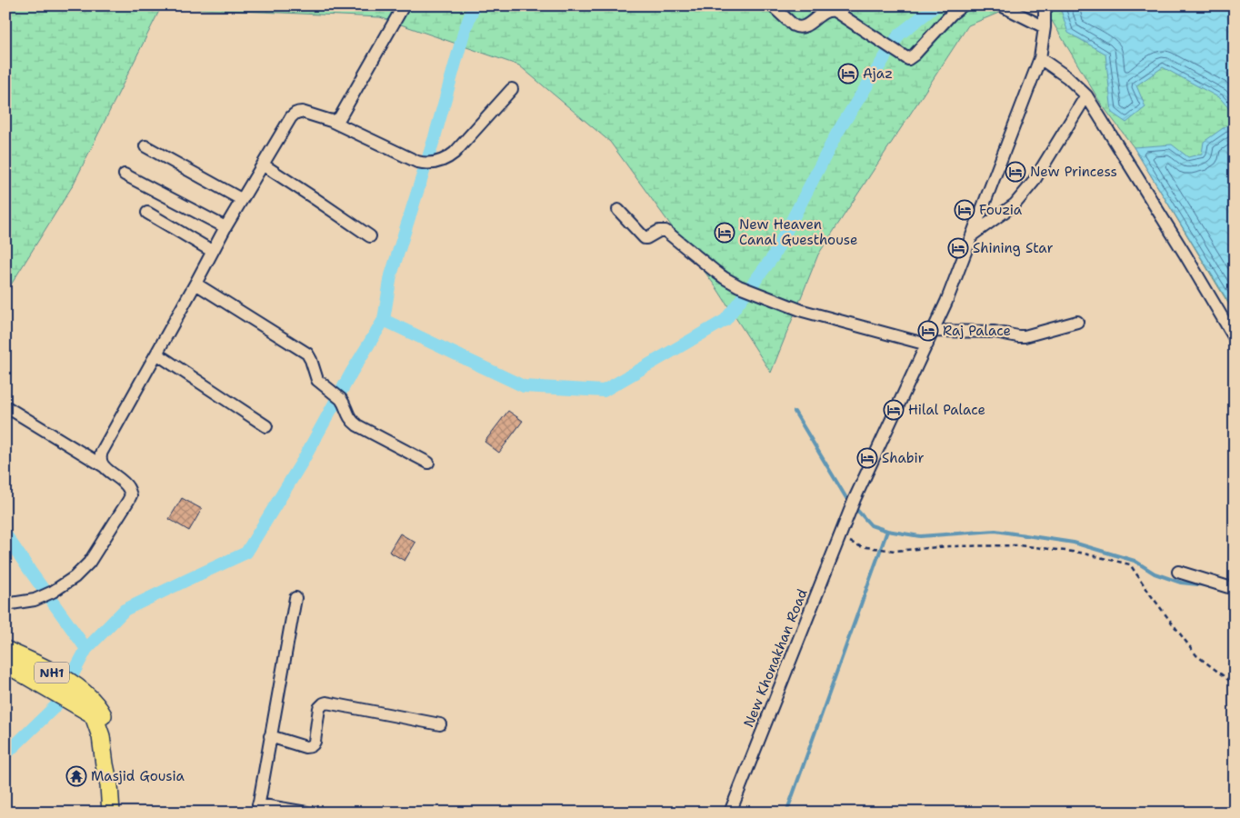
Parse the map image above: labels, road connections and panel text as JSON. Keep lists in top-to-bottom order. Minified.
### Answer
{"streets":{"highway":["NH1"],"street":["New Khonakhan Road"]},"places":{"hotel":["Ajaz","New Princess","Fouzia","New Heaven Canal Guesthouse","Shining Star","Raj Palace","Hilal Palace","Shabir"],"temple":["Masjid Gousia"]}}
